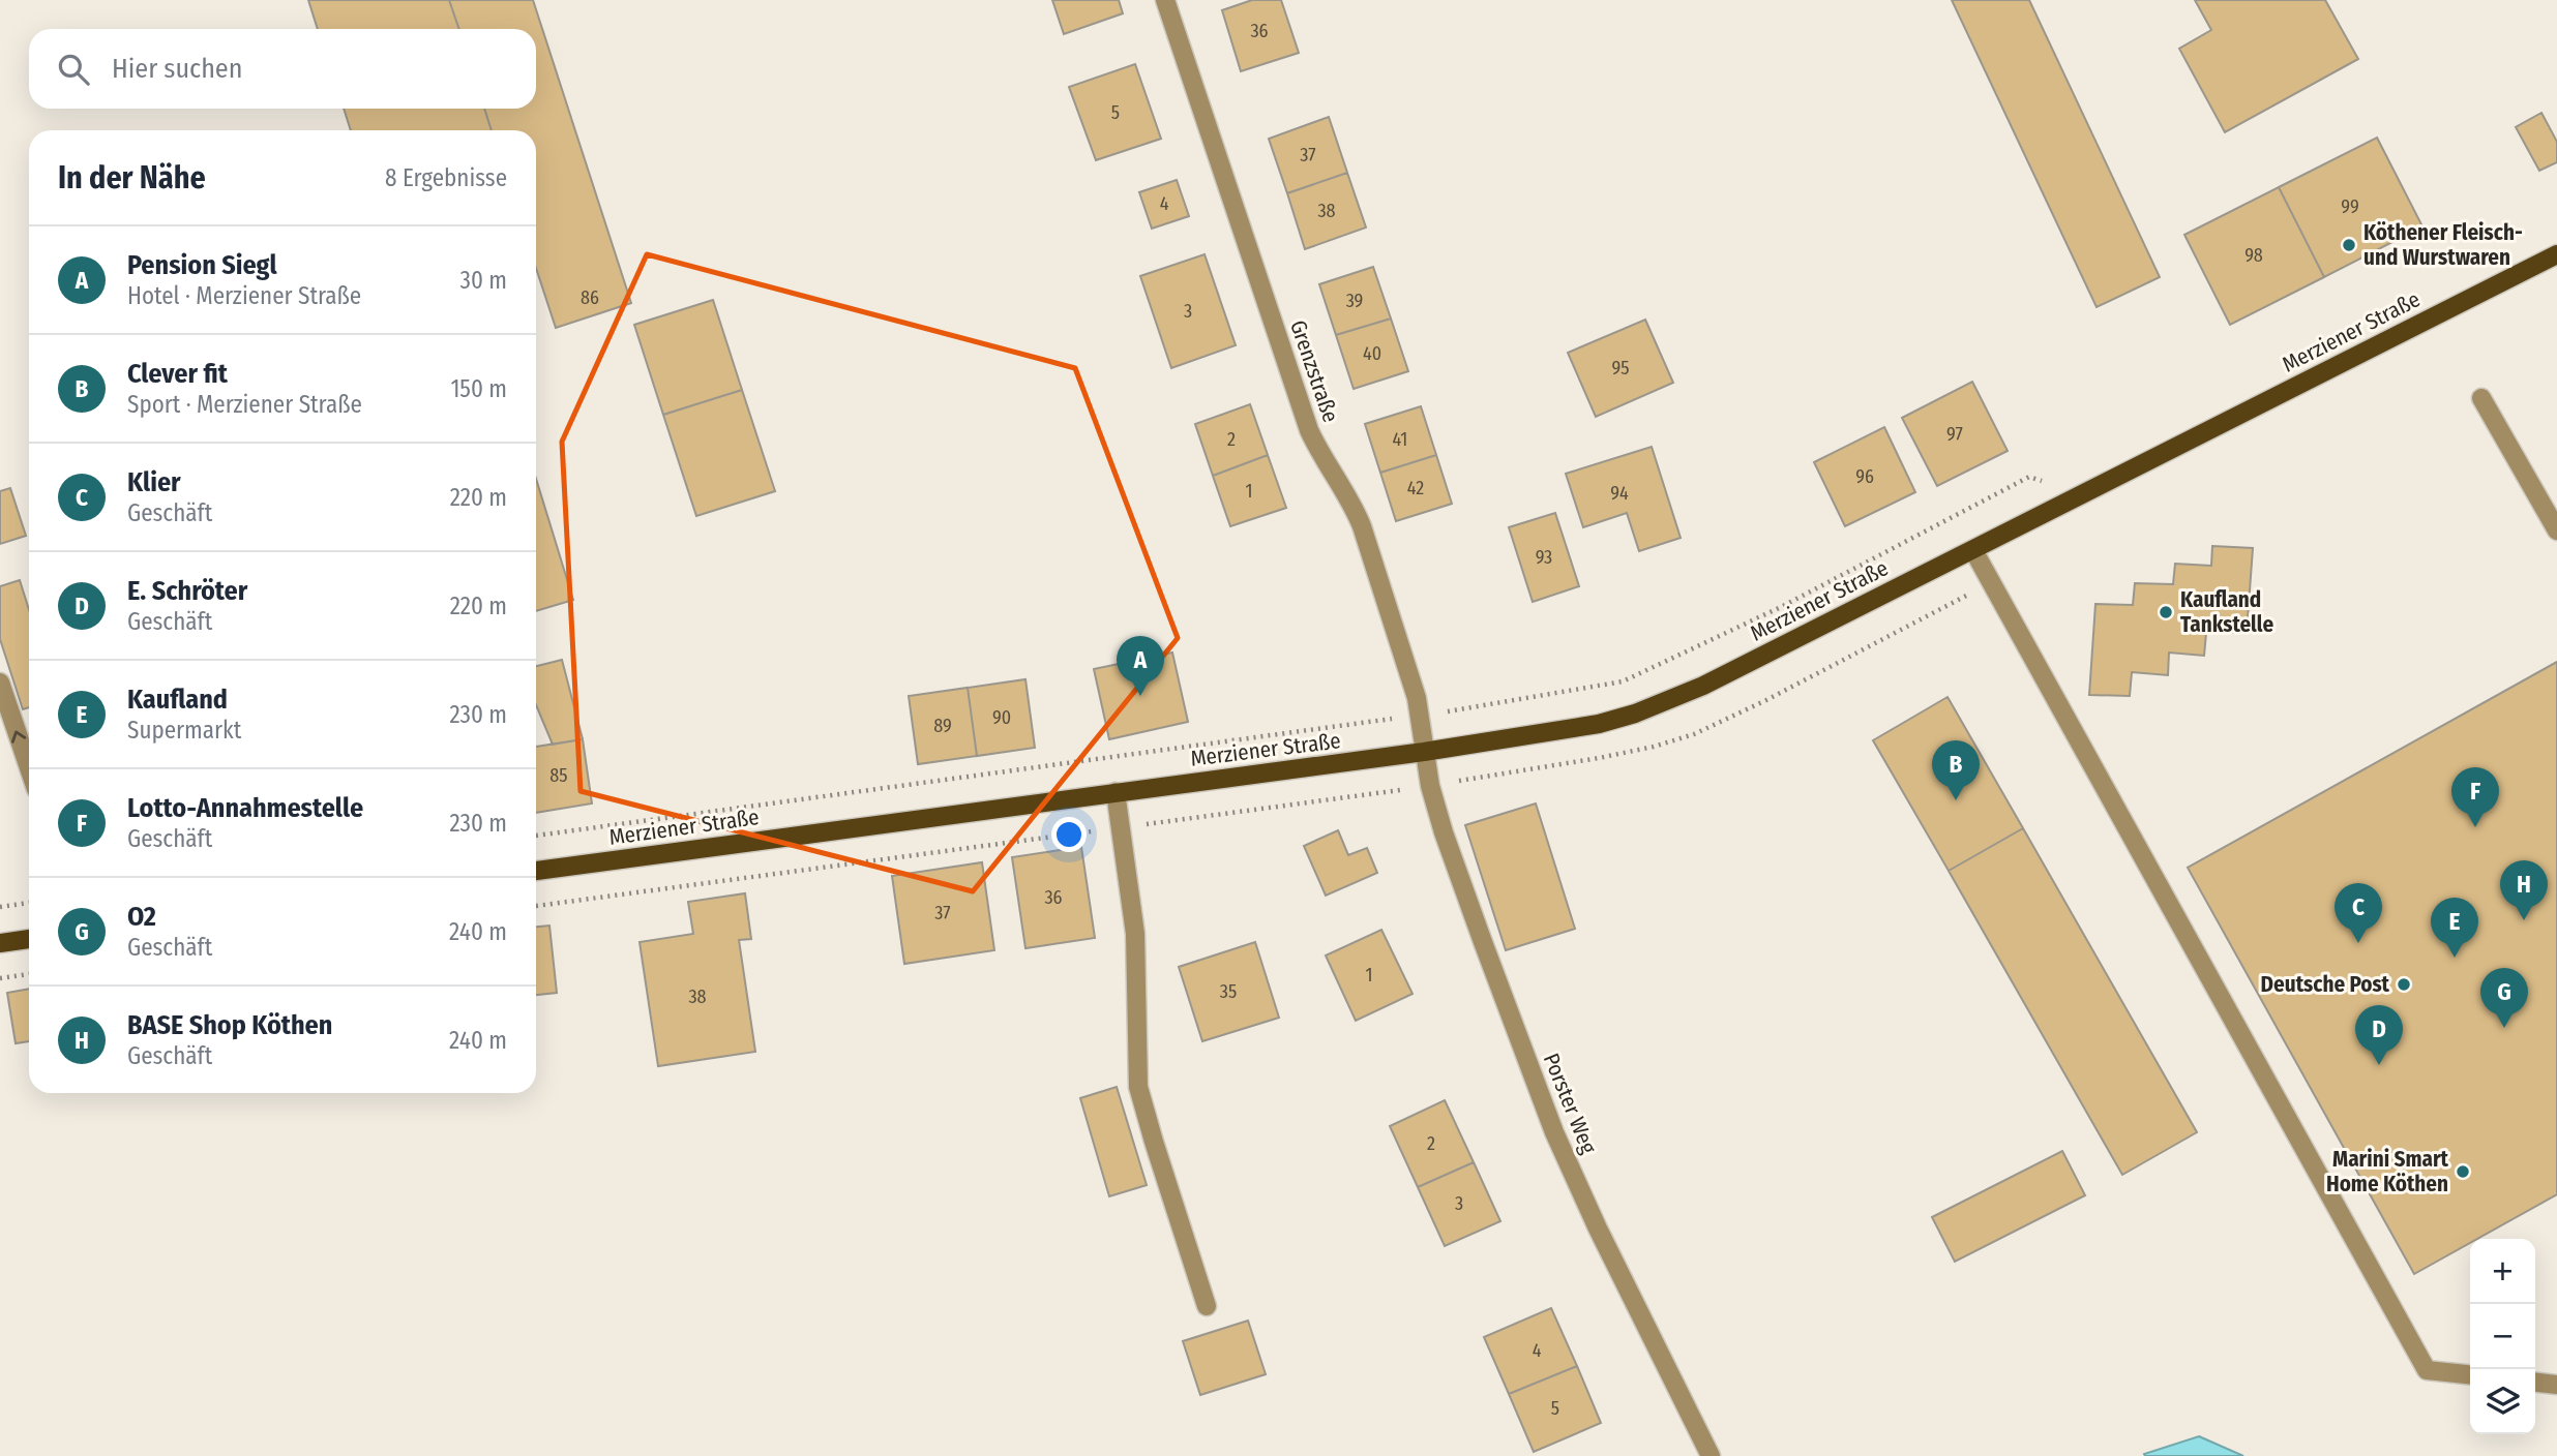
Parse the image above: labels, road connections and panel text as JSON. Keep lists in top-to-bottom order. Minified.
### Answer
{"streets":{"main road":["Merziener Straße"],"street":["Grenzstraße","Porster Weg"]},"crossings":[["Merziener Straße","Grenzstraße"],["Merziener Straße","Porster Weg"],["Grenzstraße","Porster Weg"]],"places":["Köthener Fleisch- und Wurstwaren","Kaufland Tankstelle","Deutsche Post","Marini Smart Home Köthen"],"house_numbers":["36","5","37","4","99","38","98","86","39","3","40","95","97","2","41","96","42","1","94","93","90","89","85","36","37","1","35","38","2","3","4","5"],"page":{"search":"Hier suchen","heading":["In der Nähe","8 Ergebnisse"],"list":[{"mark":"A","name":"Pension Siegl","note":"Hotel · Merziener Straße","value":"30 m"},{"mark":"B","name":"Clever fit","note":"Sport · Merziener Straße","value":"150 m"},{"mark":"C","name":"Klier","note":"Geschäft","value":"220 m"},{"mark":"D","name":"E. Schröter","note":"Geschäft","value":"220 m"},{"mark":"E","name":"Kaufland","note":"Supermarkt","value":"230 m"},{"mark":"F","name":"Lotto-Annahmestelle","note":"Geschäft","value":"230 m"},{"mark":"G","name":"O2","note":"Geschäft","value":"240 m"},{"mark":"H","name":"BASE Shop Köthen","note":"Geschäft","value":"240 m"}],"pins":["A","B","F","H","C","E","G","D"],"map_buttons":["+","−"]}}
